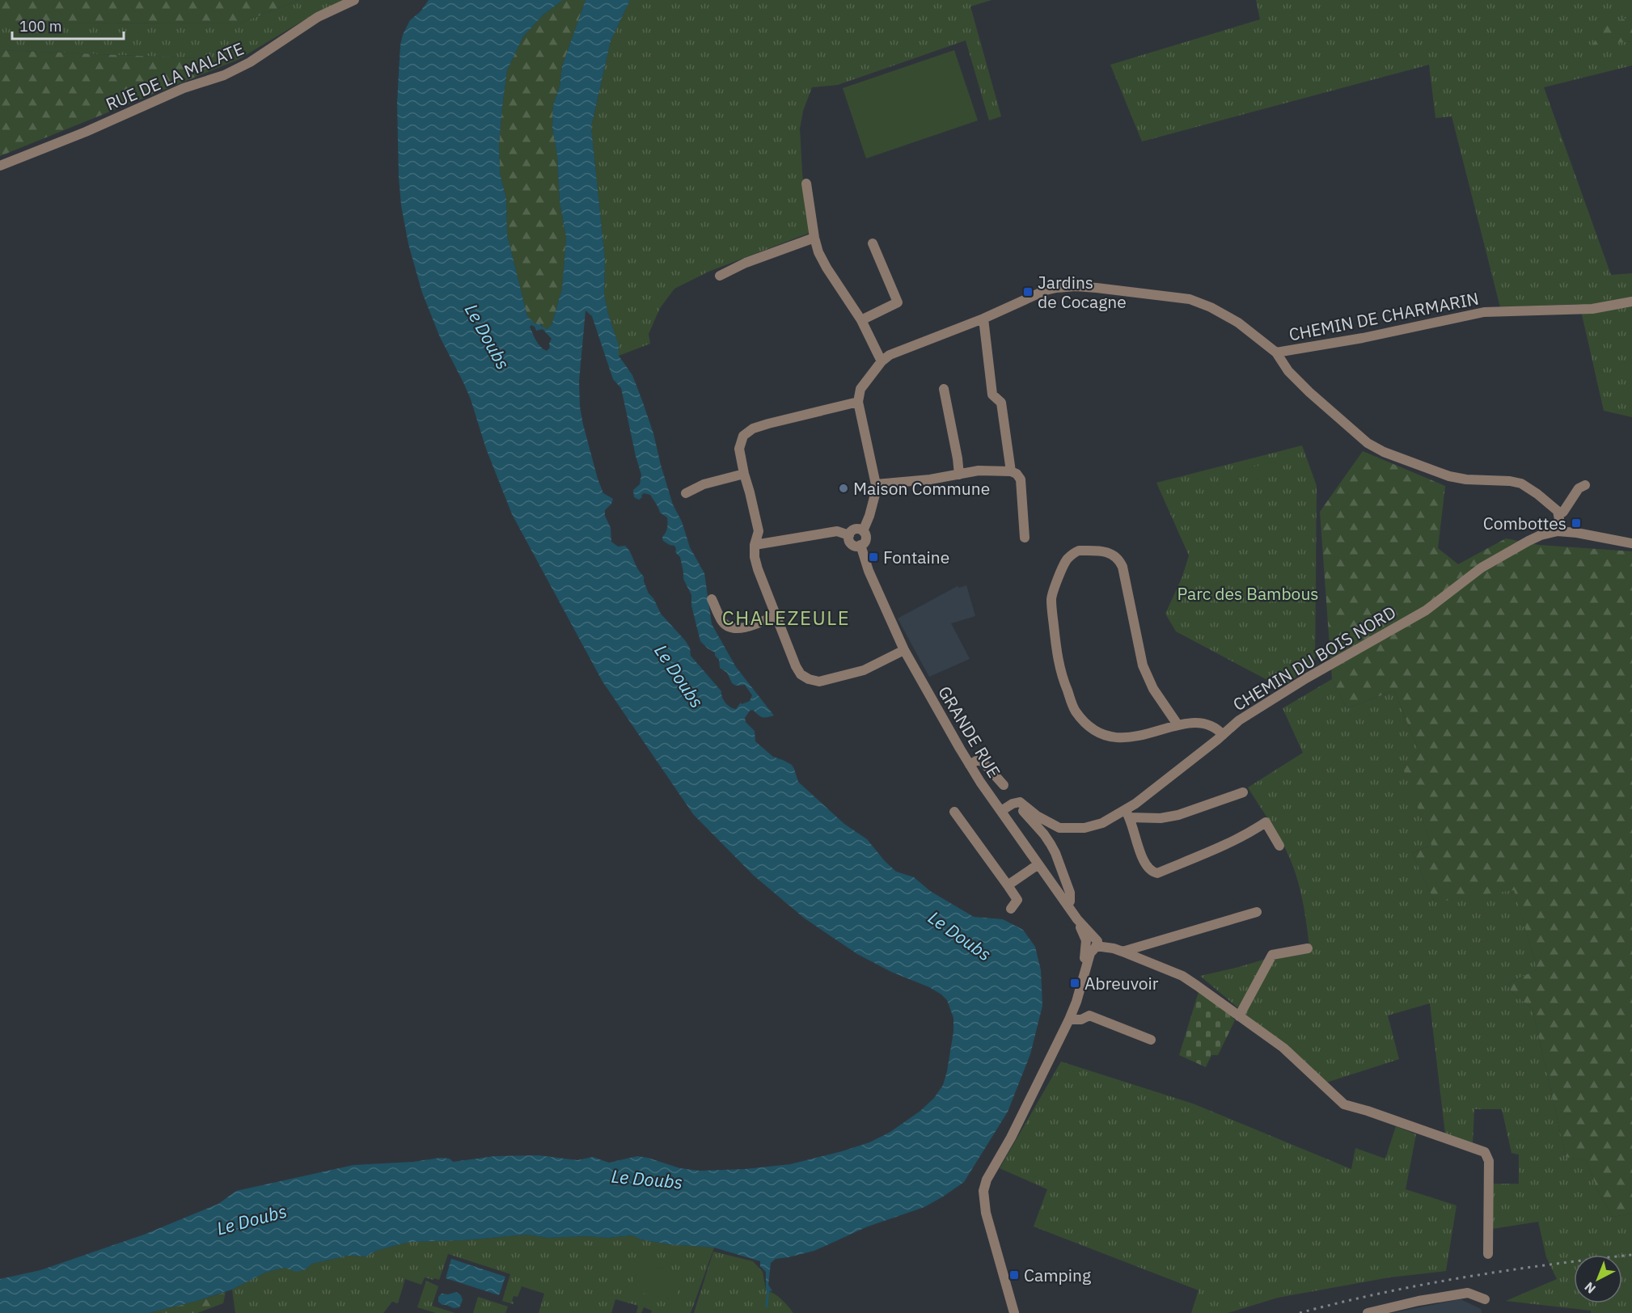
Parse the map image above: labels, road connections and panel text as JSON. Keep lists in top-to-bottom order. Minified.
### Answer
{"streets":{"street":["RUE DE LA MALATE","CHEMIN DE CHARMARIN","CHEMIN DU BOIS NORD","GRANDE RUE"]},"crossings":[["CHEMIN DU BOIS NORD","GRANDE RUE"]],"districts":["CHALEZEULE"],"water":["Le Doubs"],"parks":["Parc des Bambous"],"places":{"transit":["Jardins de Cocagne","Combottes","Fontaine","Abreuvoir","Camping"],"other":["Maison Commune"]},"scale_bar":"100 m","north":"bottom left"}
